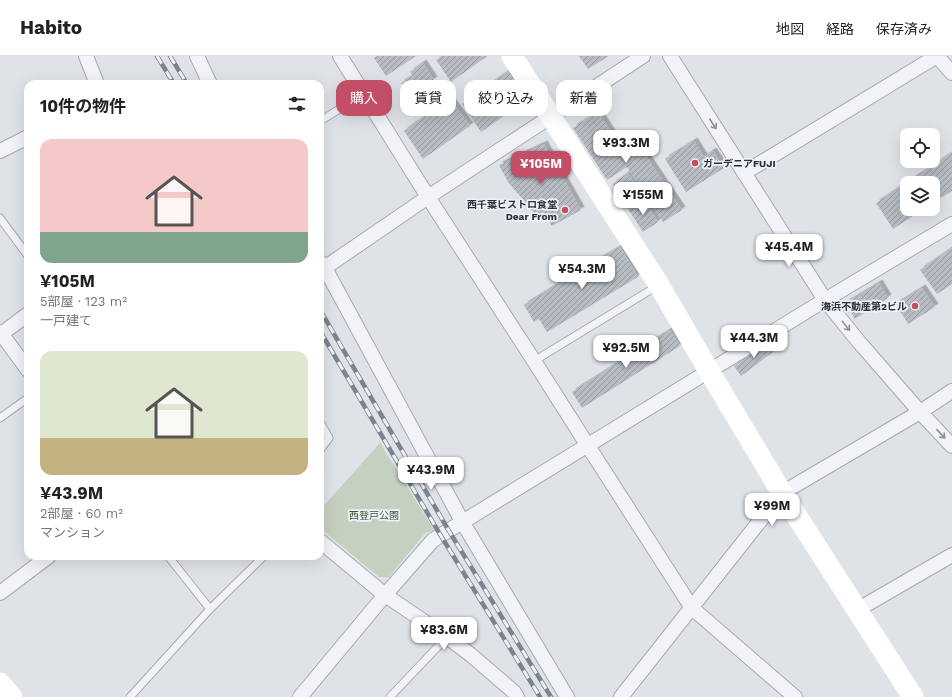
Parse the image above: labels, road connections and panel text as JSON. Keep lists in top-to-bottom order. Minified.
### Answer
{"parks":["西登戸公園"],"places":["ガーデニアFUJI","西千葉ビストロ食堂 Dear From","海浜不動産第2ビル"],"page":{"header":"Habito","nav":["地図","経路","保存済み"],"chip":["購入","賃貸","絞り込み","新着"],"heading":"10件の物件","list":[{"name":"¥105M","note":"5部屋 · 123 m² · 一戸建て"},{"name":"¥43.9M","note":"2部屋 · 60 m² · マンション"}],"price":["¥93.3M","¥105M","¥155M","¥45.4M","¥54.3M","¥44.3M","¥92.5M","¥43.9M","¥99M","¥83.6M"]}}
